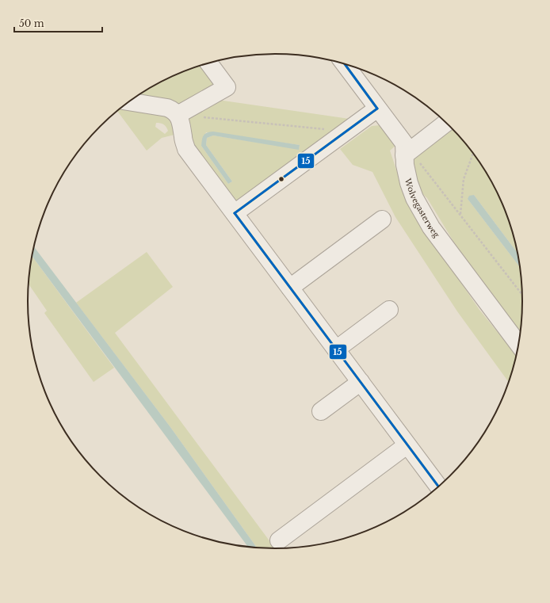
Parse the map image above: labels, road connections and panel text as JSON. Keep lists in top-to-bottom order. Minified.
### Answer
{"streets":{"street":["Wolvegasterweg"]},"lines":["transit line 15"],"scale_bar":"50 m"}
